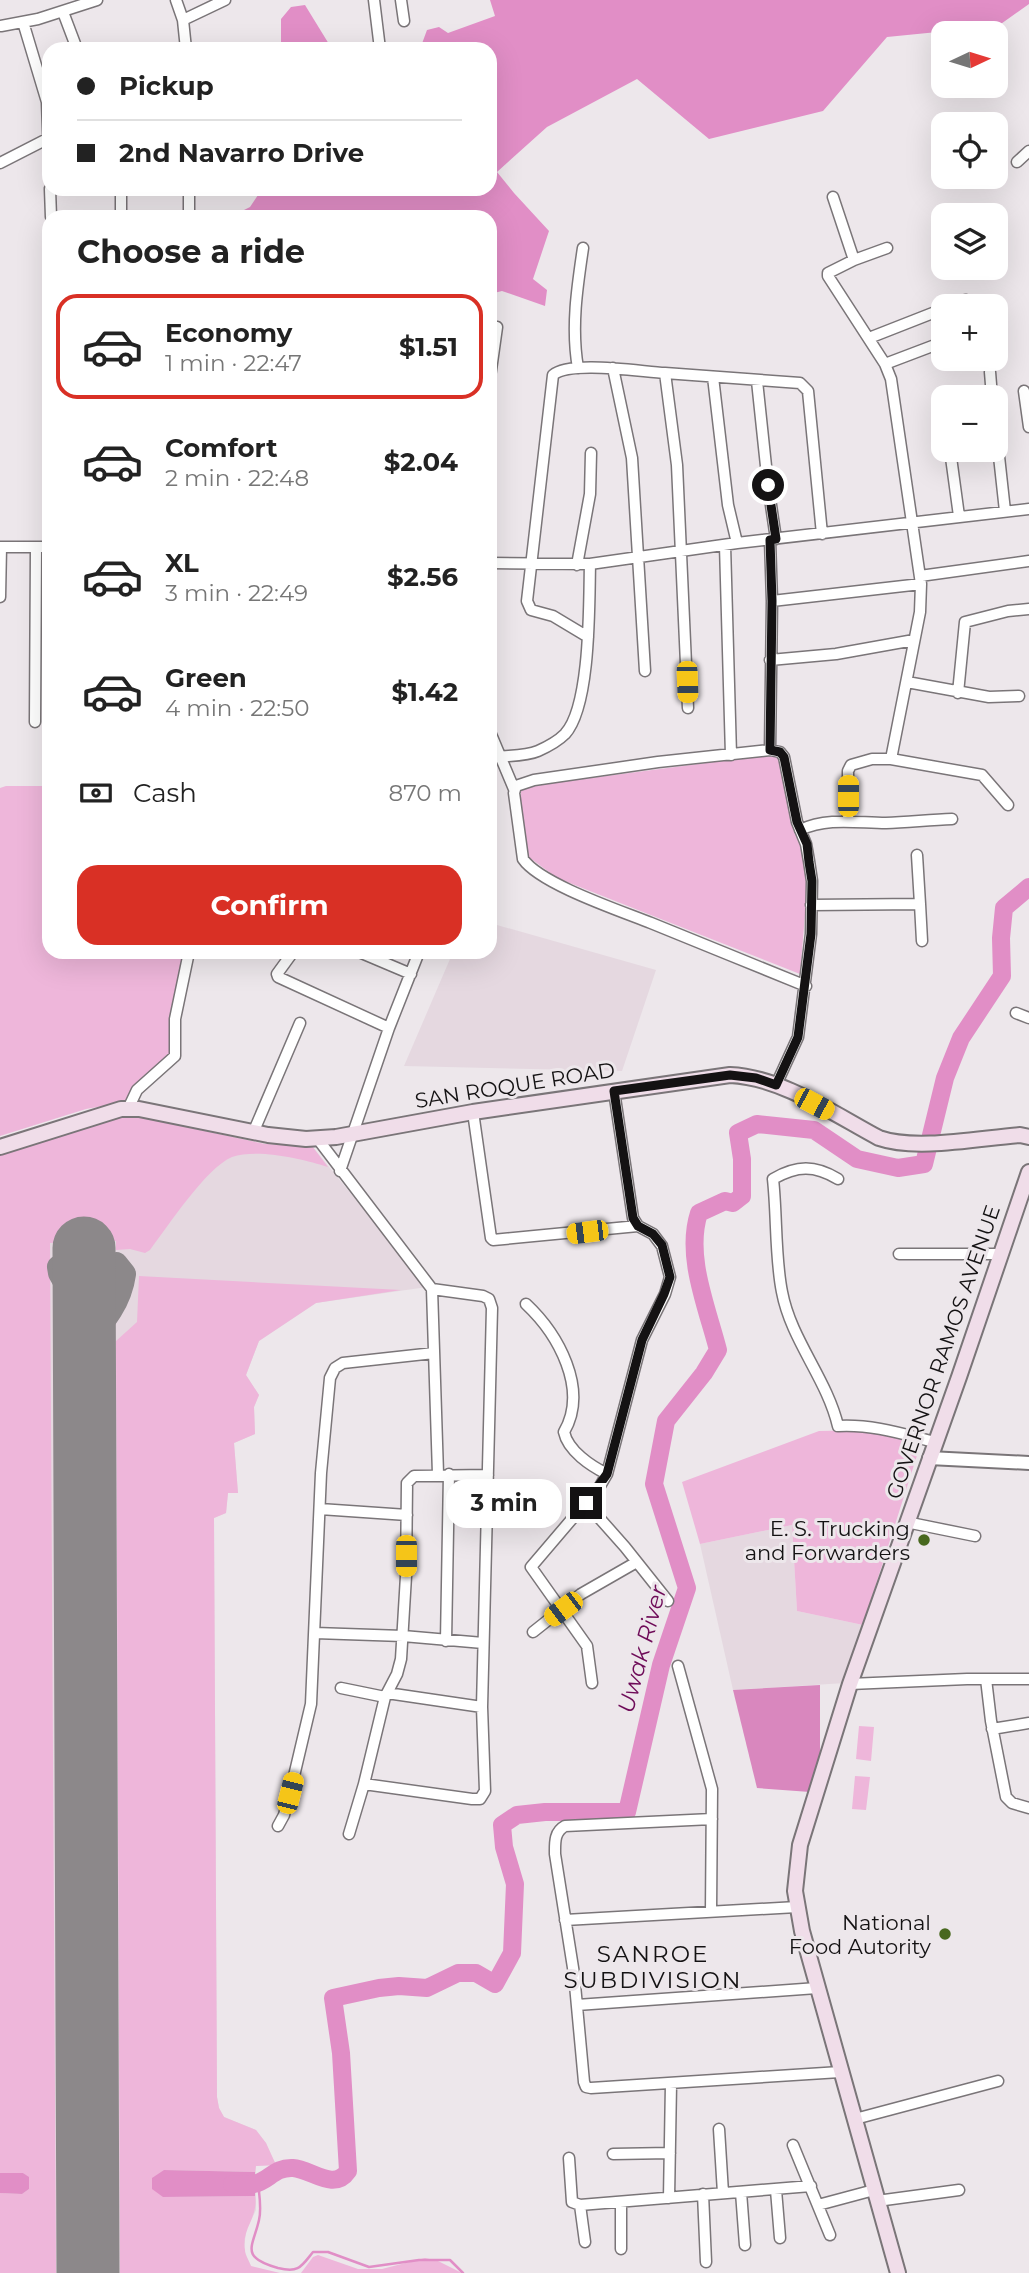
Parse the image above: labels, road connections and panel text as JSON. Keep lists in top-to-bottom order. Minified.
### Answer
{"streets":{"main road":["SAN ROQUE ROAD","GOVERNOR RAMOS AVENUE"]},"districts":["SANROE SUBDIVISION"],"water":["Uwak River"],"places":["E. S. Trucking and Forwarders","National Food Autority"],"north":"right","page":{"map_buttons":["+","−"],"banner":["Pickup","2nd Navarro Drive"],"heading":"Choose a ride","list":[{"name":"Economy","note":"1 min · 22:47","value":"$1.51"},{"name":"Comfort","note":"2 min · 22:48","value":"$2.04"},{"name":"XL","note":"3 min · 22:49","value":"$2.56"},{"name":"Green","note":"4 min · 22:50","value":"$1.42"}],"pay":["Cash","870 m"],"buttons":"Confirm","bubble":"3 min"}}
